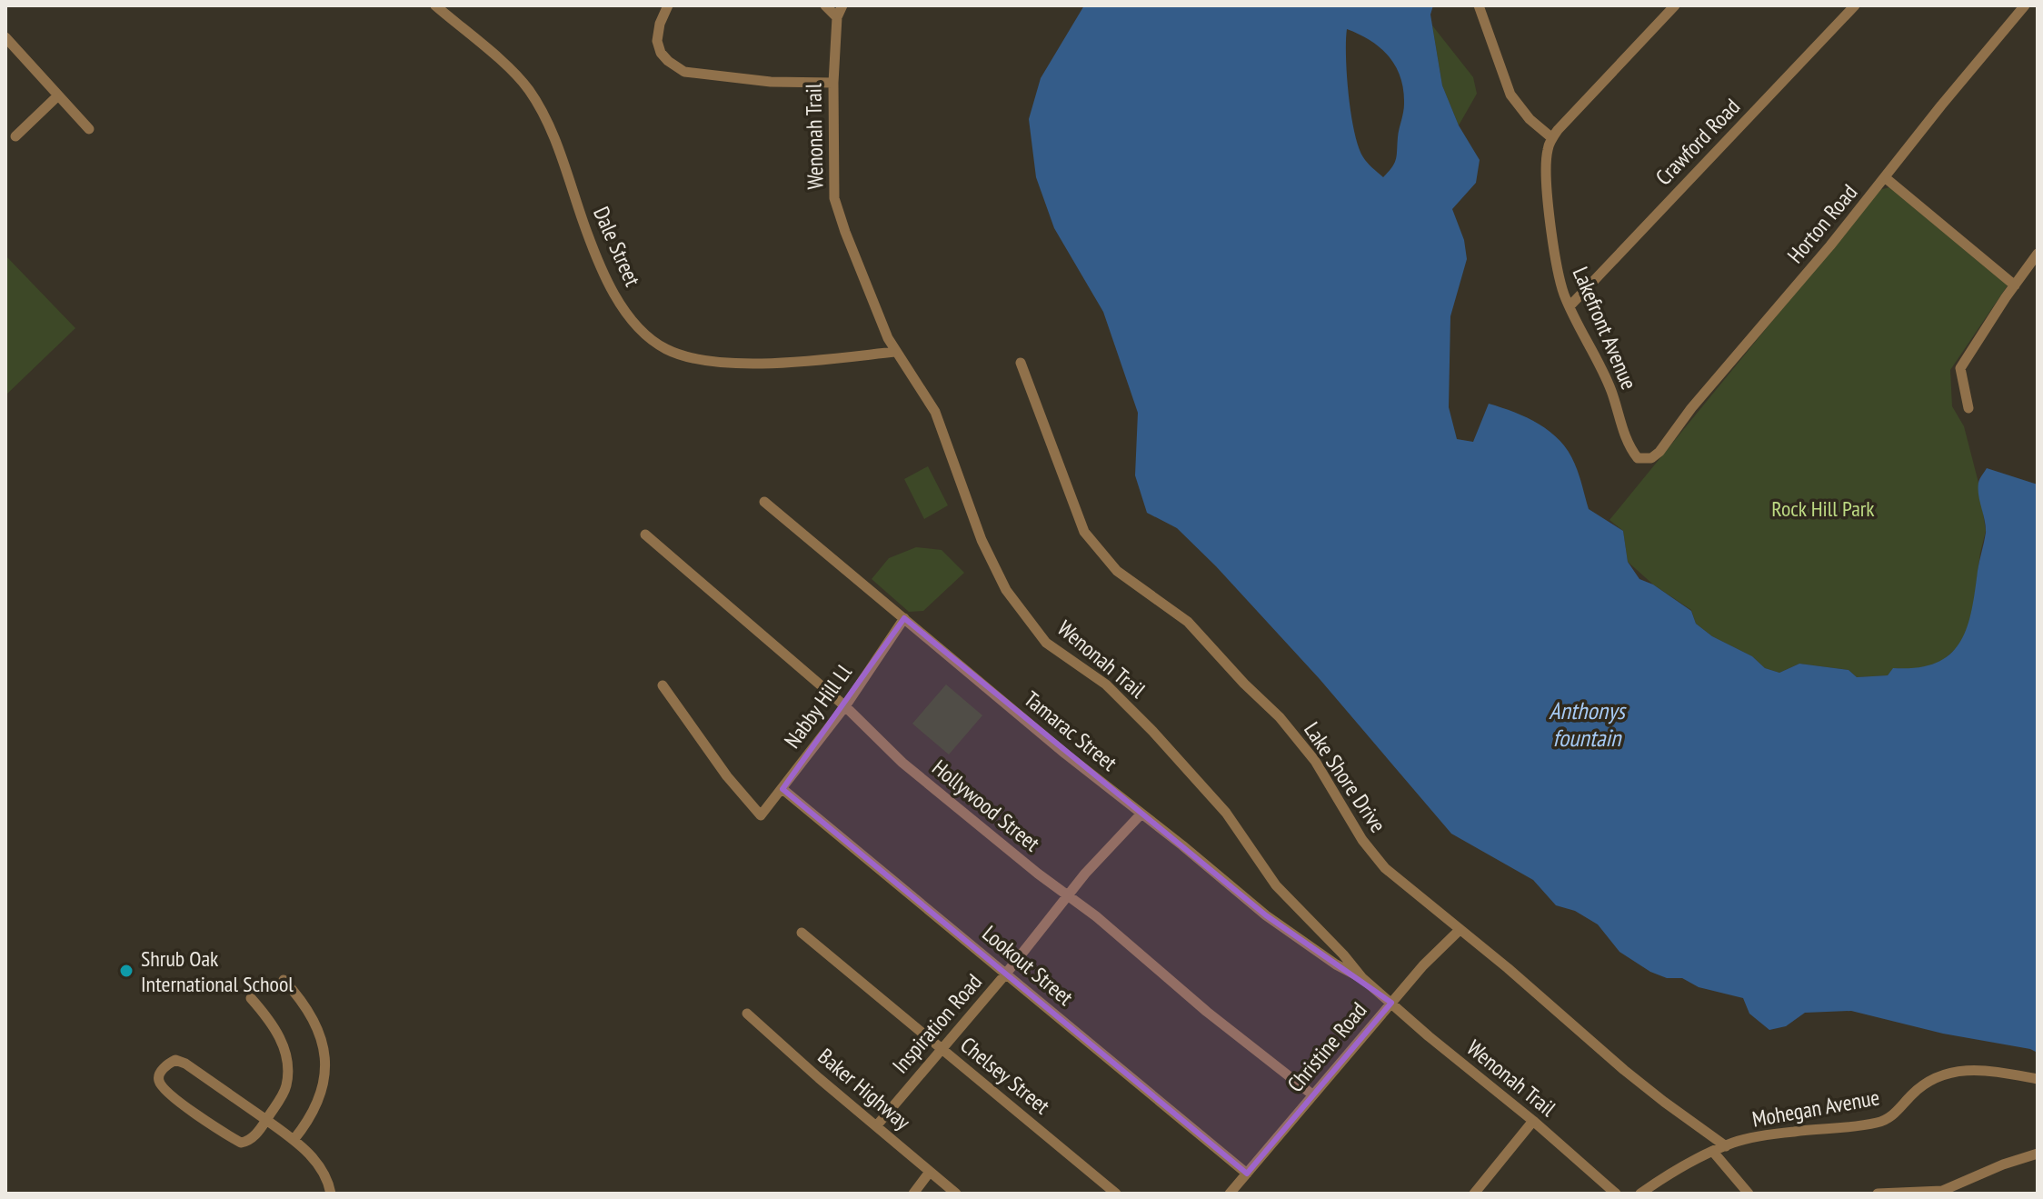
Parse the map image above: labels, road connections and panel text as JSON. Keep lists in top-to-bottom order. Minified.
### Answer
{"streets":{"street":["Wenonah Trail","Crawford Road","Horton Road","Dale Street","Lakefront Avenue","Nabby Hill Ll","Tamarac Street","Lake Shore Drive","Hollywood Street","Lookout Street","Inspiration Road","Christine Road","Chelsey Street","Baker Highway","Mohegan Avenue"]},"crossings":[["Wenonah Trail","Dale Street"],["Wenonah Trail","Tamarac Street"],["Wenonah Trail","Christine Road"],["Crawford Road","Lakefront Avenue"],["Horton Road","Lakefront Avenue"],["Nabby Hill Ll","Tamarac Street"],["Nabby Hill Ll","Hollywood Street"],["Nabby Hill Ll","Lookout Street"],["Tamarac Street","Inspiration Road"],["Lake Shore Drive","Christine Road"],["Lake Shore Drive","Mohegan Avenue"],["Hollywood Street","Inspiration Road"],["Hollywood Street","Christine Road"],["Lookout Street","Inspiration Road"],["Lookout Street","Christine Road"],["Inspiration Road","Chelsey Street"],["Inspiration Road","Baker Highway"]],"water":["Anthonys fountain"],"parks":["Rock Hill Park"],"places":["Shrub Oak International School"]}
